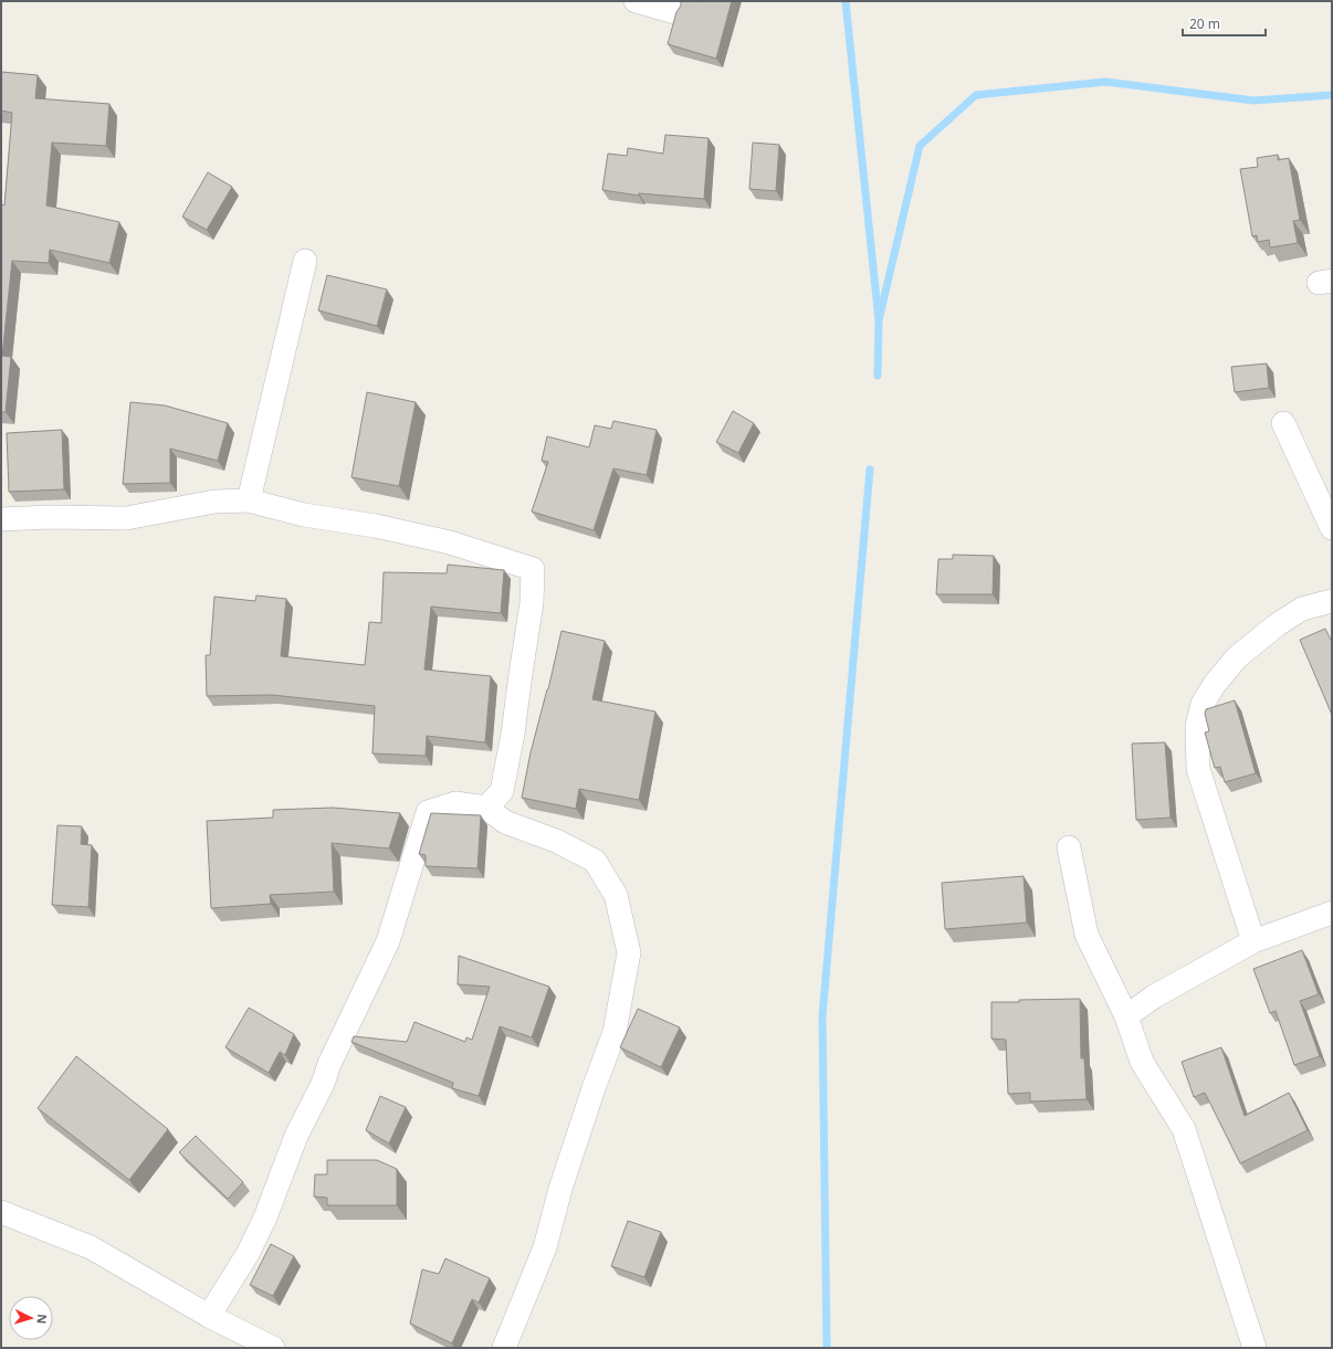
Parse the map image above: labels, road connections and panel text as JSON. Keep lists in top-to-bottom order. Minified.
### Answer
{"scale_bar":"20 m","north":"right"}
